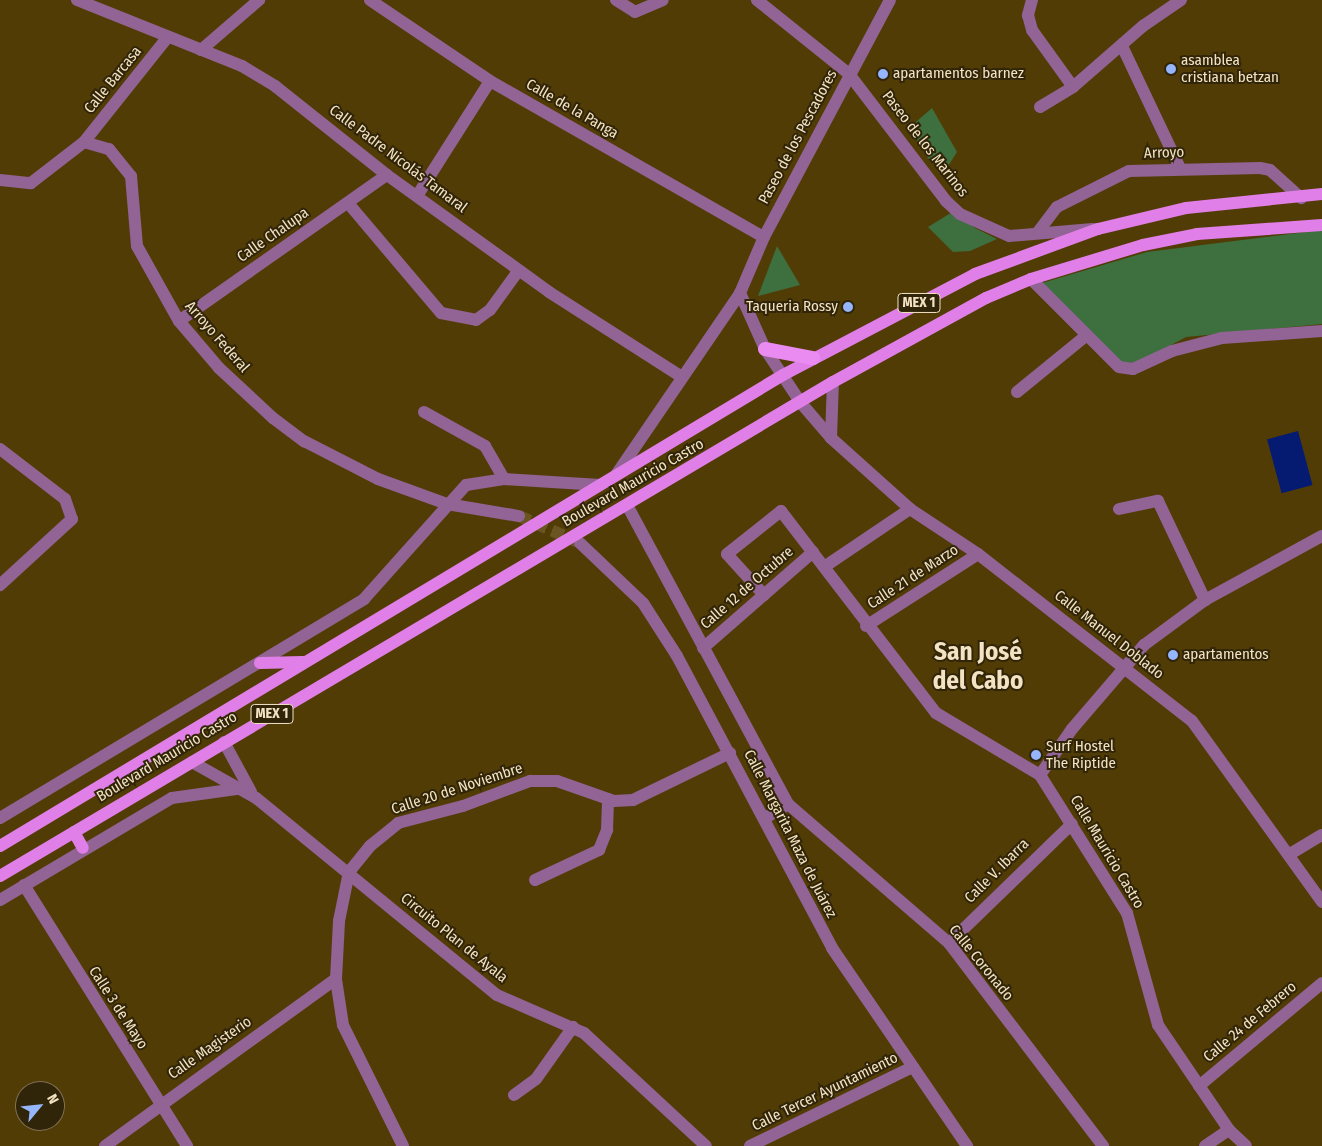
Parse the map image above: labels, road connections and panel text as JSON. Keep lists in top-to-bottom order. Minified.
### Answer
{"streets":{"main road":["MEX 1","Boulevard Mauricio Castro"],"street":["Calle Barcasa","Calle de la Panga","Paseo de los Pescadores","Paseo de los Marinos","Arroyo","Calle Padre Nicolás Tamaral","Calle Chalupa","Arroyo Federal","Calle 21 de Marzo","Calle 12 de Octubre","Calle Manuel Doblado","Calle 20 de Noviembre","Calle Margarita Maza de Juárez","Calle Mauricio Castro","Calle V. Ibarra","Circuito Plan de Ayala","Calle Coronado","Calle 3 de Mayo","Calle 24 de Febrero","Calle Magisterio","Calle Tercer Ayuntamiento"]},"crossings":[["Calle Barcasa","Calle Padre Nicolás Tamaral"],["Calle Barcasa","Arroyo Federal"],["Calle de la Panga","Paseo de los Pescadores"],["Paseo de los Pescadores","Paseo de los Marinos"],["Paseo de los Pescadores","Calle Padre Nicolás Tamaral"],["Paseo de los Pescadores","Boulevard Mauricio Castro"],["Paseo de los Marinos","Arroyo"],["Paseo de los Marinos","Boulevard Mauricio Castro"],["Arroyo","Boulevard Mauricio Castro"],["Calle Padre Nicolás Tamaral","Calle Chalupa"],["Calle Chalupa","Arroyo Federal"],["Boulevard Mauricio Castro","Calle Manuel Doblado"],["Boulevard Mauricio Castro","Calle Margarita Maza de Juárez"],["Boulevard Mauricio Castro","Circuito Plan de Ayala"],["Calle 21 de Marzo","Calle Manuel Doblado"],["Calle 21 de Marzo","Calle Mauricio Castro"],["Calle 12 de Octubre","Calle Margarita Maza de Juárez"],["Calle 12 de Octubre","Calle Mauricio Castro"],["Calle 20 de Noviembre","Calle Margarita Maza de Juárez"],["Calle 20 de Noviembre","Circuito Plan de Ayala"],["Calle Margarita Maza de Juárez","Calle Coronado"],["Calle Margarita Maza de Juárez","Calle Tercer Ayuntamiento"],["Calle Mauricio Castro","Calle V. Ibarra"],["Calle Mauricio Castro","Calle 24 de Febrero"],["Calle V. Ibarra","Calle Coronado"],["Calle 3 de Mayo","Calle Magisterio"]],"districts":["San José del Cabo"],"places":["asamblea cristiana betzan","apartamentos barnez","Taqueria Rossy","apartamentos","Surf Hostel The Riptide"],"north":"top right"}
